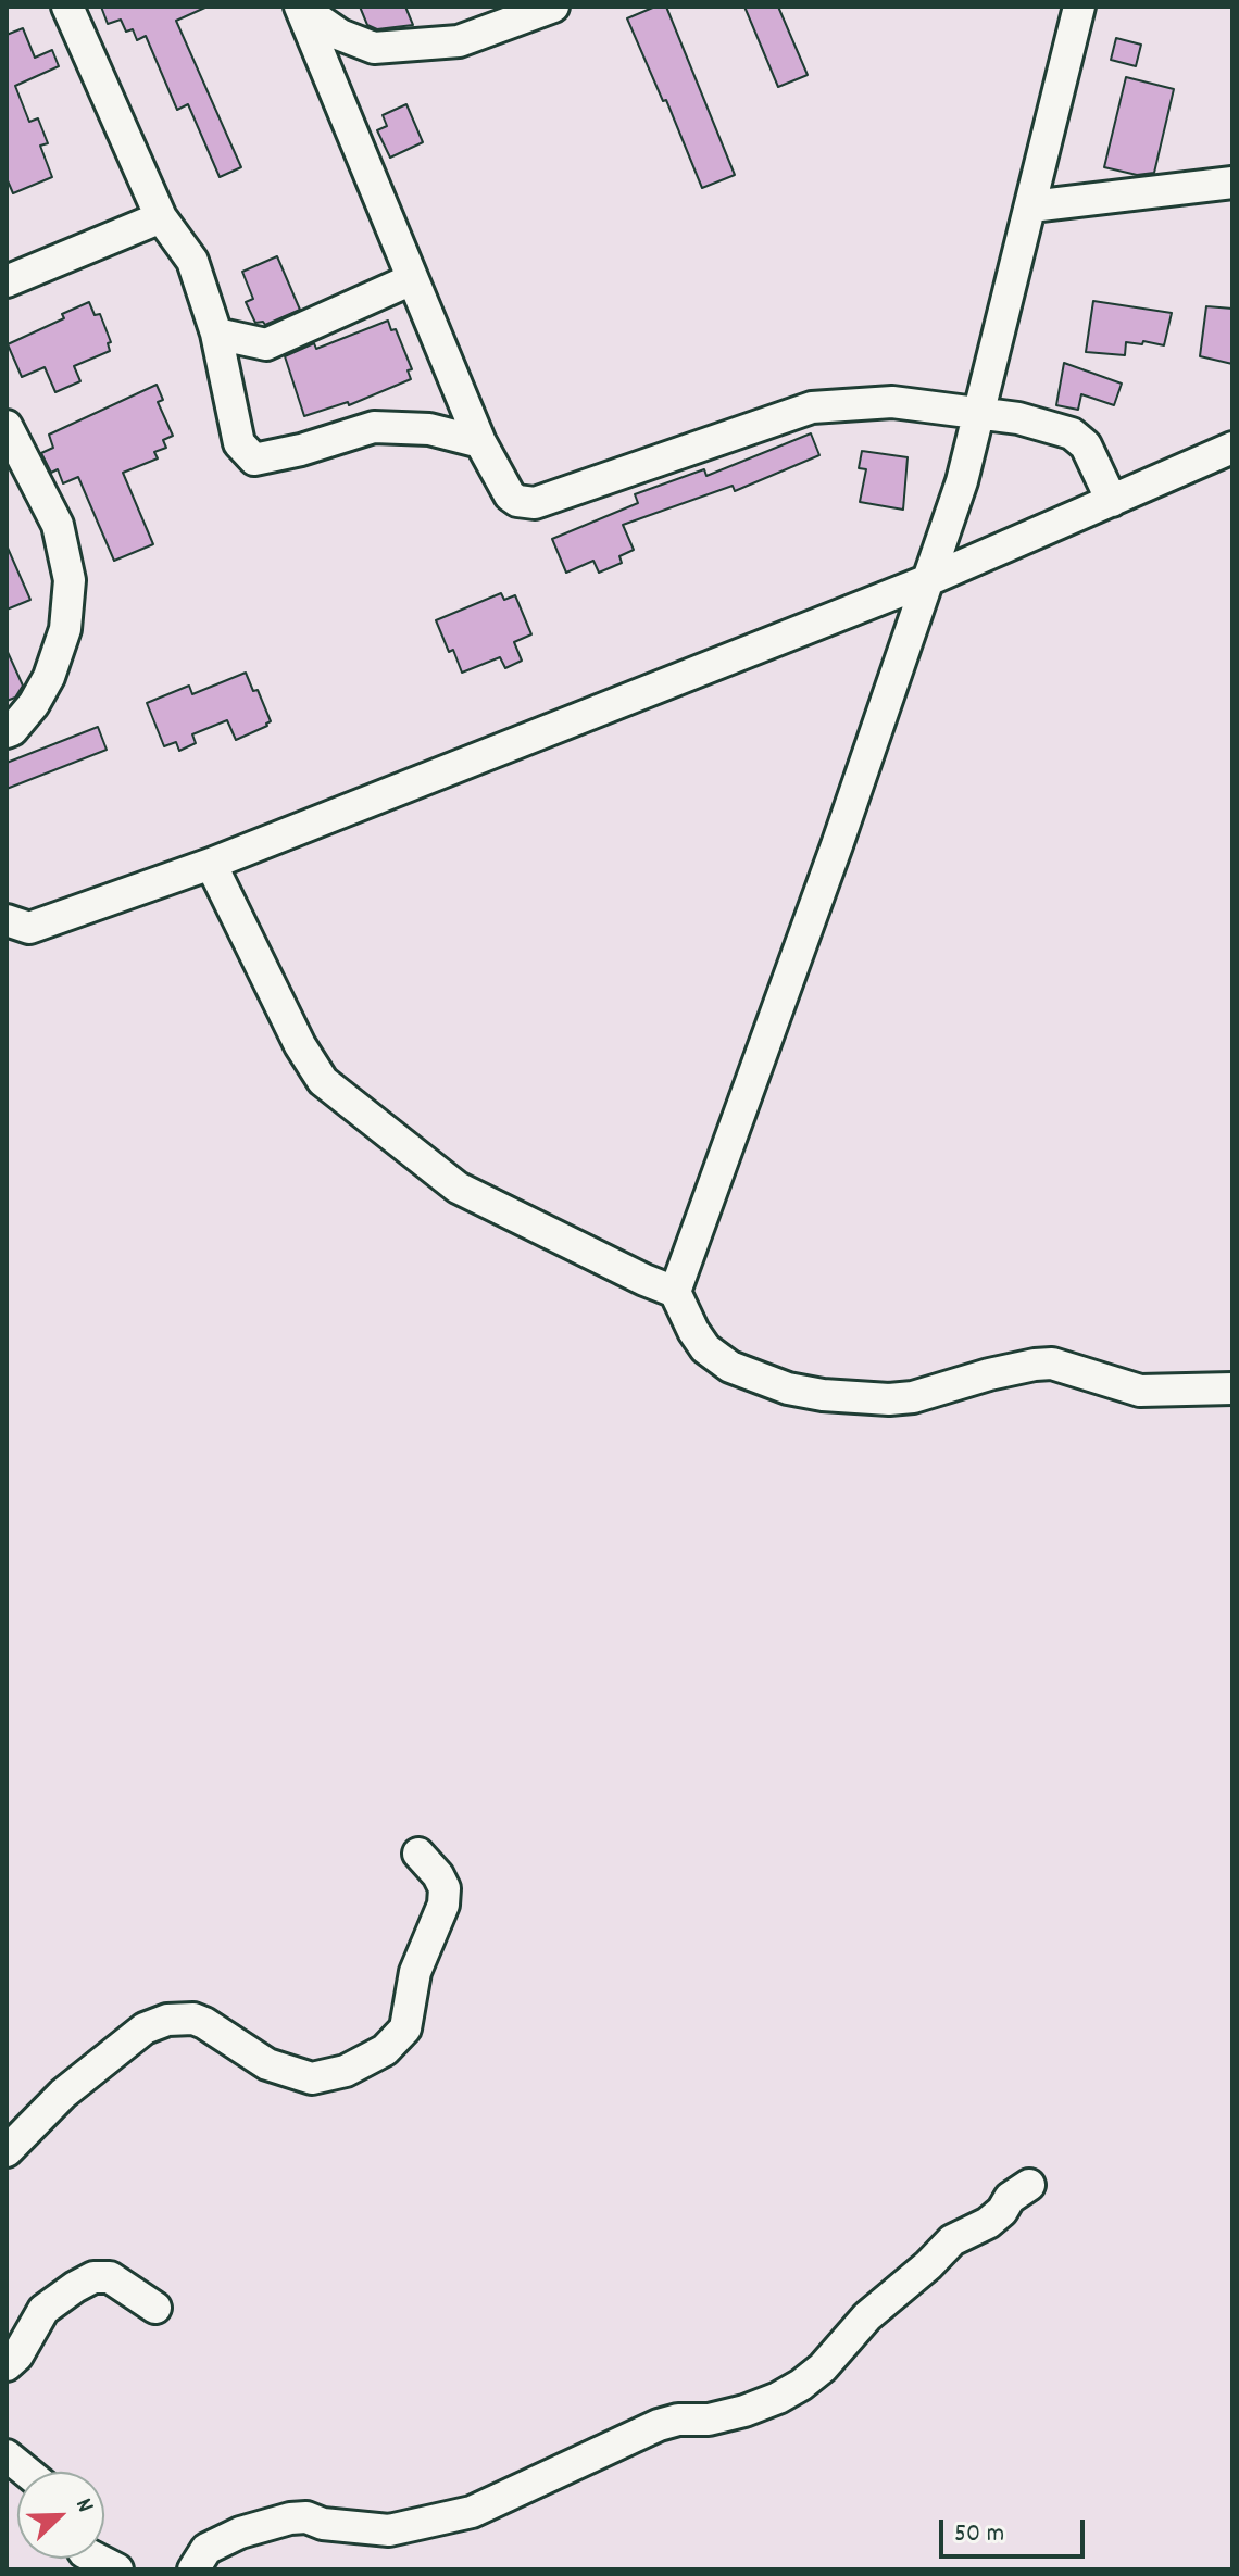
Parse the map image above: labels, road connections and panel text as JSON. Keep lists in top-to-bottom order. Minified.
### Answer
{"scale_bar":"50 m","north":"top right"}
